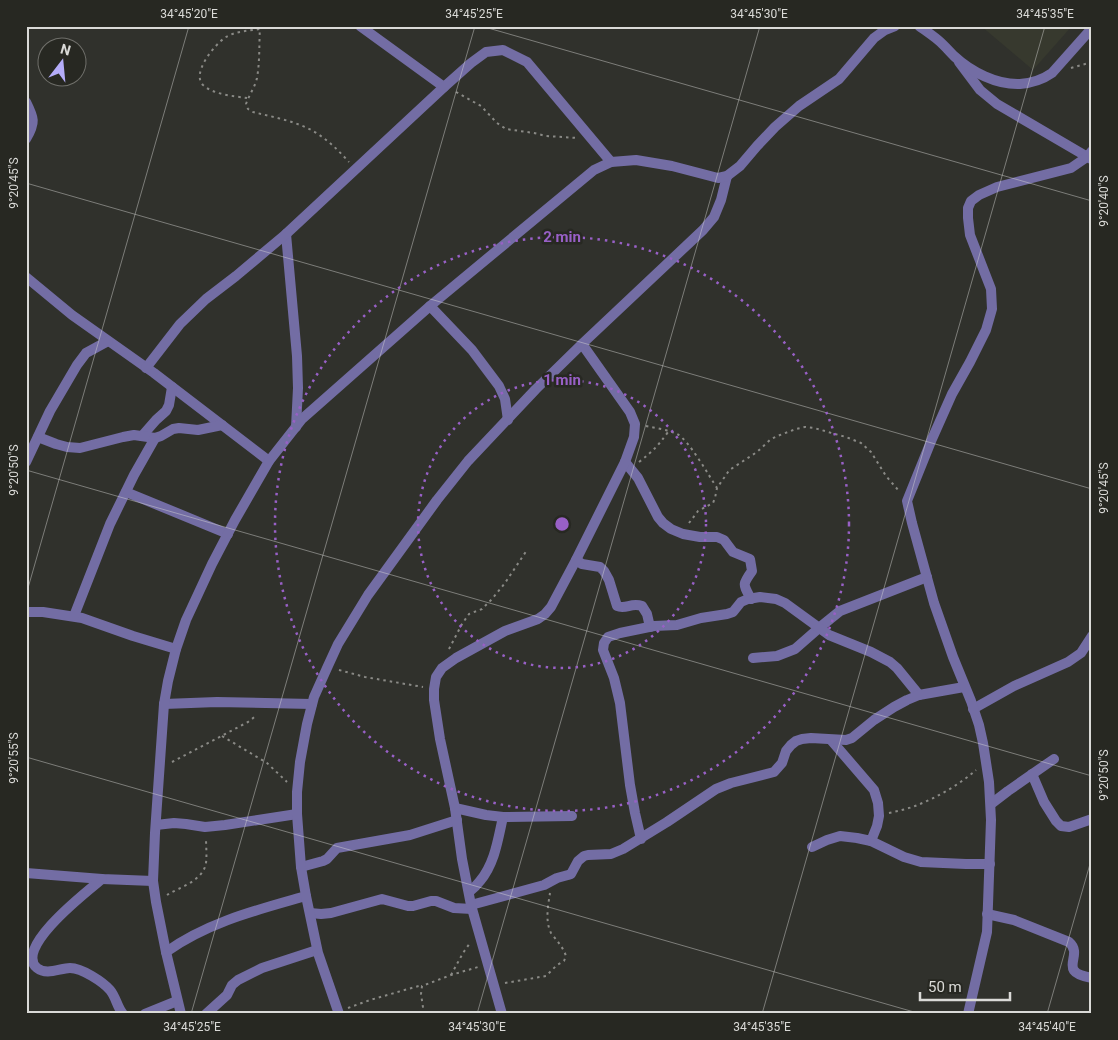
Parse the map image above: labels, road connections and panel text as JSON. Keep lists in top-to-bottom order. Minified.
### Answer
{"scale_bar":"50 m","north":"top","coordinates":["34°45'20\"E","34°45'25\"E","34°45'30\"E","34°45'35\"E","9°20'45\"S","9°20'40\"S","9°20'50\"S","9°20'55\"S","34°45'40\"E"],"rings":["2 min","1 min"]}
